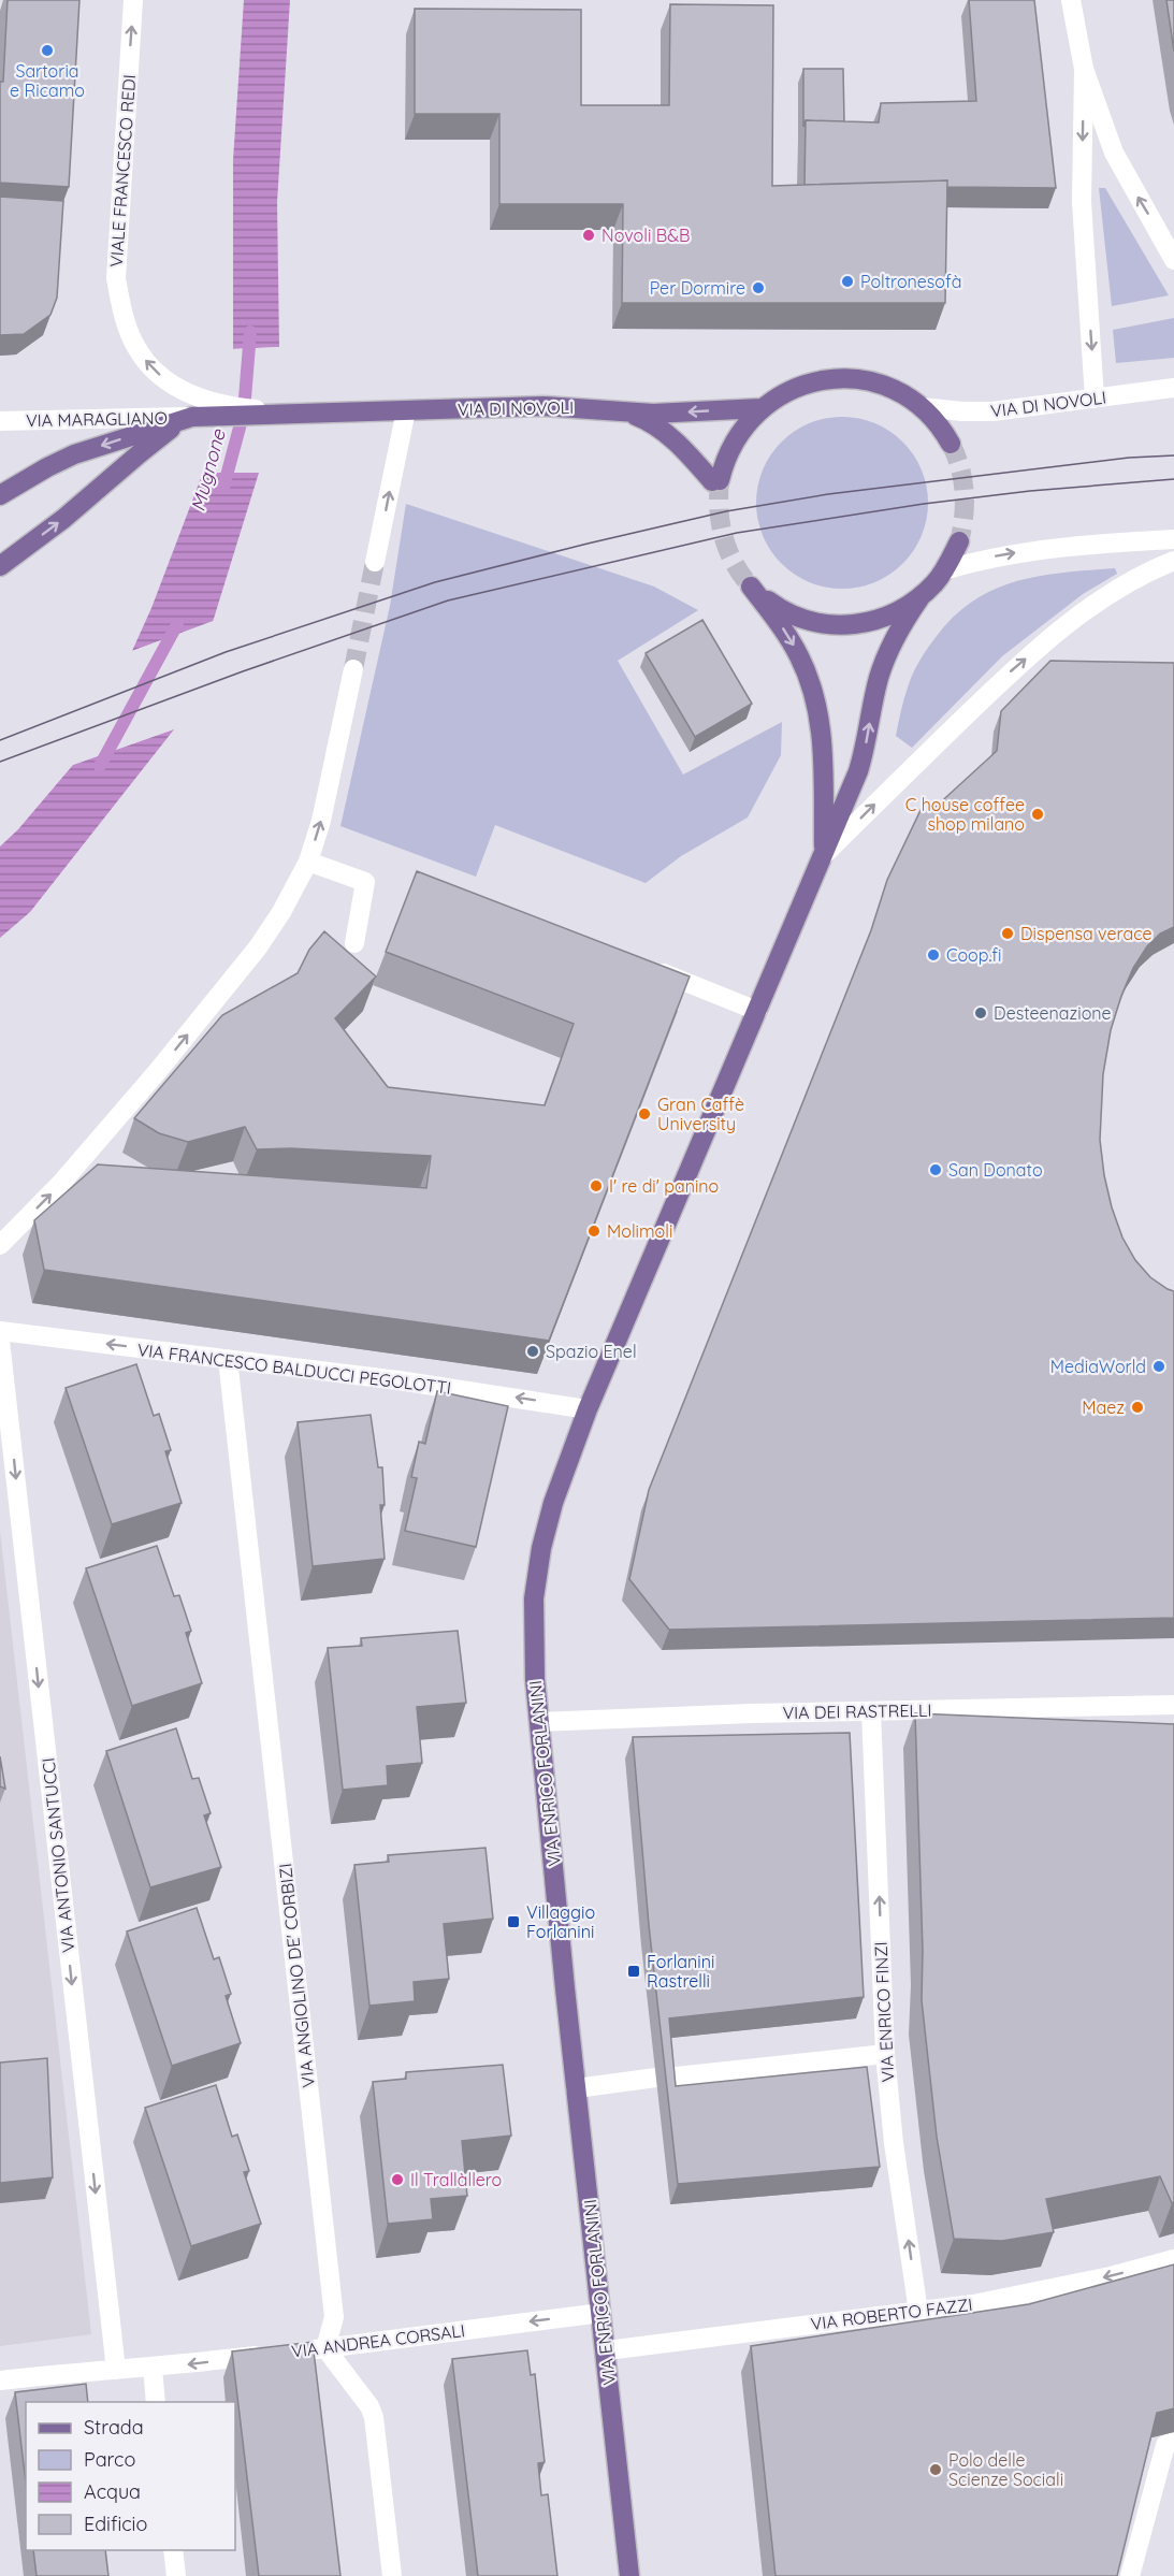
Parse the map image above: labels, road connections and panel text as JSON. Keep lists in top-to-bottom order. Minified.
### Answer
{"streets":{"main road":["VIA DI NOVOLI","VIA ENRICO FORLANINI"],"street":["VIALE FRANCESCO REDI","VIA MARAGLIANO","VIA FRANCESCO BALDUCCI PEGOLOTTI","VIA DEI RASTRELLI","VIA ANTONIO SANTUCCI","VIA ANGIOLINO DE' CORBIZI","VIA ENRICO FINZI","VIA ROBERTO FAZZI","VIA ANDREA CORSALI"]},"crossings":[["VIALE FRANCESCO REDI","VIA DI NOVOLI"],["VIALE FRANCESCO REDI","VIA MARAGLIANO"],["VIA DI NOVOLI","VIA MARAGLIANO"],["VIA FRANCESCO BALDUCCI PEGOLOTTI","VIA ENRICO FORLANINI"],["VIA FRANCESCO BALDUCCI PEGOLOTTI","VIA ANGIOLINO DE' CORBIZI"],["VIA DEI RASTRELLI","VIA ENRICO FORLANINI"],["VIA DEI RASTRELLI","VIA ENRICO FINZI"],["VIA ENRICO FORLANINI","VIA ROBERTO FAZZI"],["VIA ENRICO FORLANINI","VIA ANDREA CORSALI"],["VIA ANTONIO SANTUCCI","VIA ANDREA CORSALI"],["VIA ANGIOLINO DE' CORBIZI","VIA ANDREA CORSALI"],["VIA ENRICO FINZI","VIA ROBERTO FAZZI"]],"one_way":["VIALE FRANCESCO REDI","VIA FRANCESCO BALDUCCI PEGOLOTTI","VIA ANTONIO SANTUCCI","VIA ENRICO FINZI","VIA ROBERTO FAZZI","VIA ANDREA CORSALI"],"water":["Mugnone"],"places":{"other":["Sartoria e Ricamo","Novoli B&B","Poltronesofà","Per Dormire","C house coffee shop milano","Dispensa verace","Coop.fi","Desteenazione","Gran Caffè University","San Donato","I' re di' panino","Molimoli","Spazio Enel","MediaWorld","Maez","Il Trallàllero","Polo delle Scienze Sociali"],"transit":["Villaggio Forlanini","Forlanini Rastrelli"]},"legend":["Strada","Parco","Acqua","Edificio"]}
